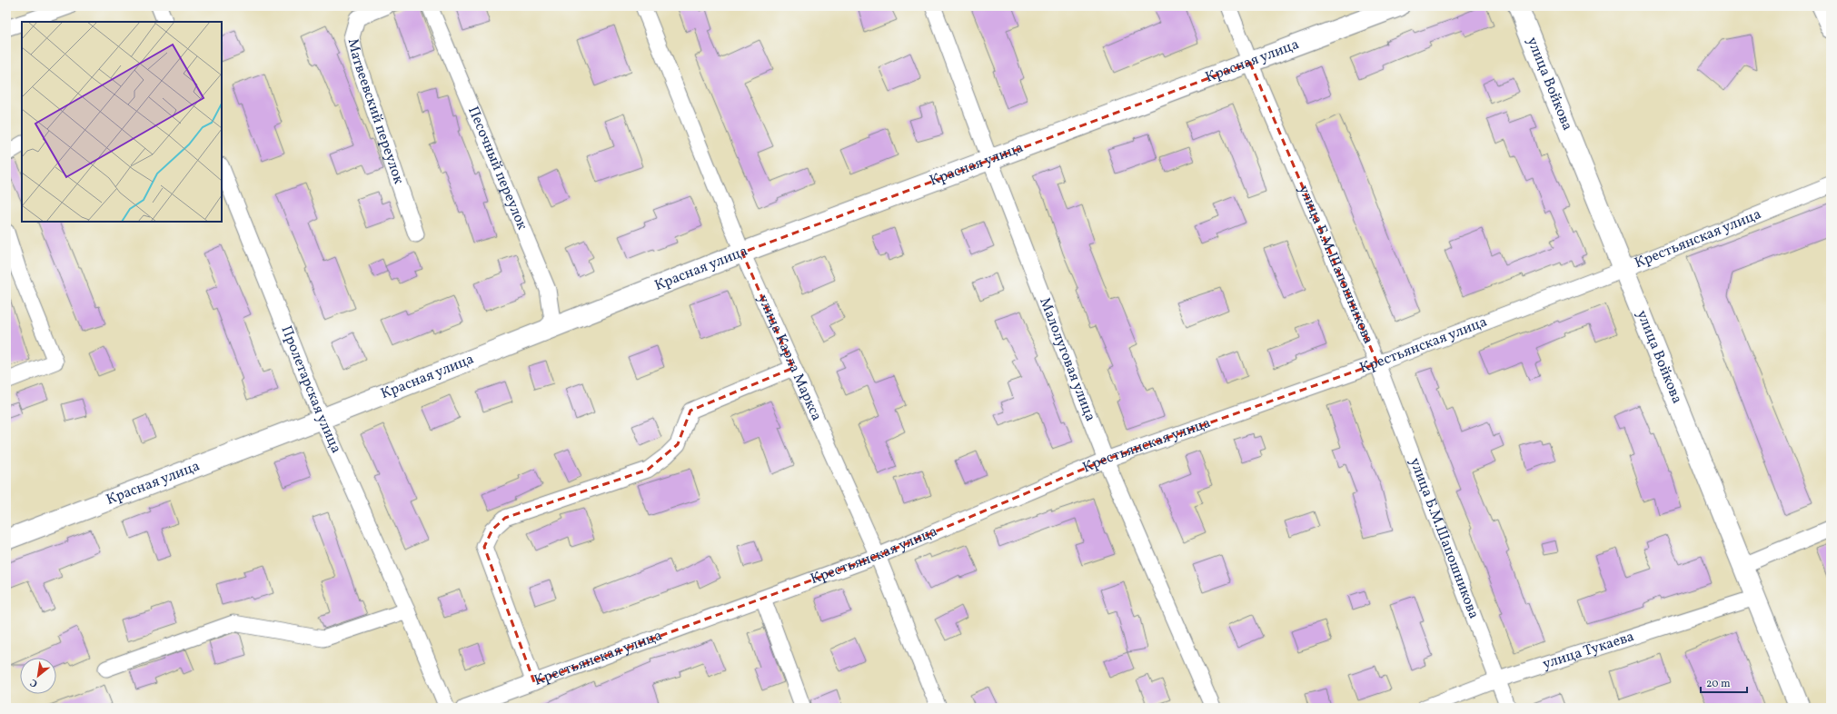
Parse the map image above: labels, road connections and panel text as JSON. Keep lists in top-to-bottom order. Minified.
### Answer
{"streets":{"street":["Красная улица","улица Войкова","Матвеевский переулок","Песочный переулок","Крестьянская улица","улица Б.М.Шапошникова","улица Карла Маркса","Малолуговая улица","Пролетарская улица","улица Тукаева"]},"crossings":[["Красная улица","Песочный переулок"],["Красная улица","улица Б.М.Шапошникова"],["Красная улица","улица Карла Маркса"],["Красная улица","Малолуговая улица"],["Красная улица","Пролетарская улица"],["улица Войкова","Крестьянская улица"],["улица Войкова","улица Тукаева"],["Крестьянская улица","улица Б.М.Шапошникова"],["Крестьянская улица","улица Карла Маркса"],["Крестьянская улица","Малолуговая улица"],["улица Б.М.Шапошникова","улица Тукаева"]],"scale_bar":"20 m","north":"bottom left"}
